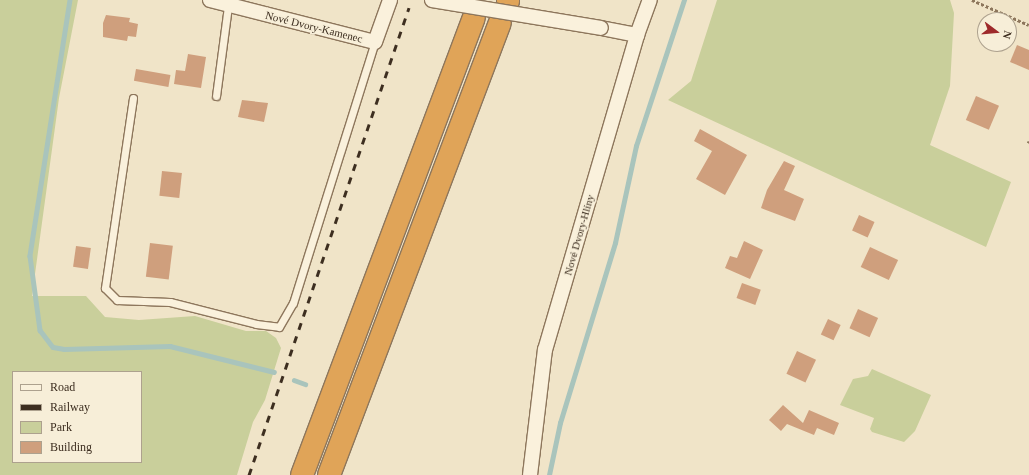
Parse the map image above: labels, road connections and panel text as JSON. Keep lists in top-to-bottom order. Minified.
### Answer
{"streets":{"street":["Nové Dvory-Kamenec","Nové Dvory-Hlíny"]},"legend":["Road","Railway","Park","Building"],"north":"right"}
